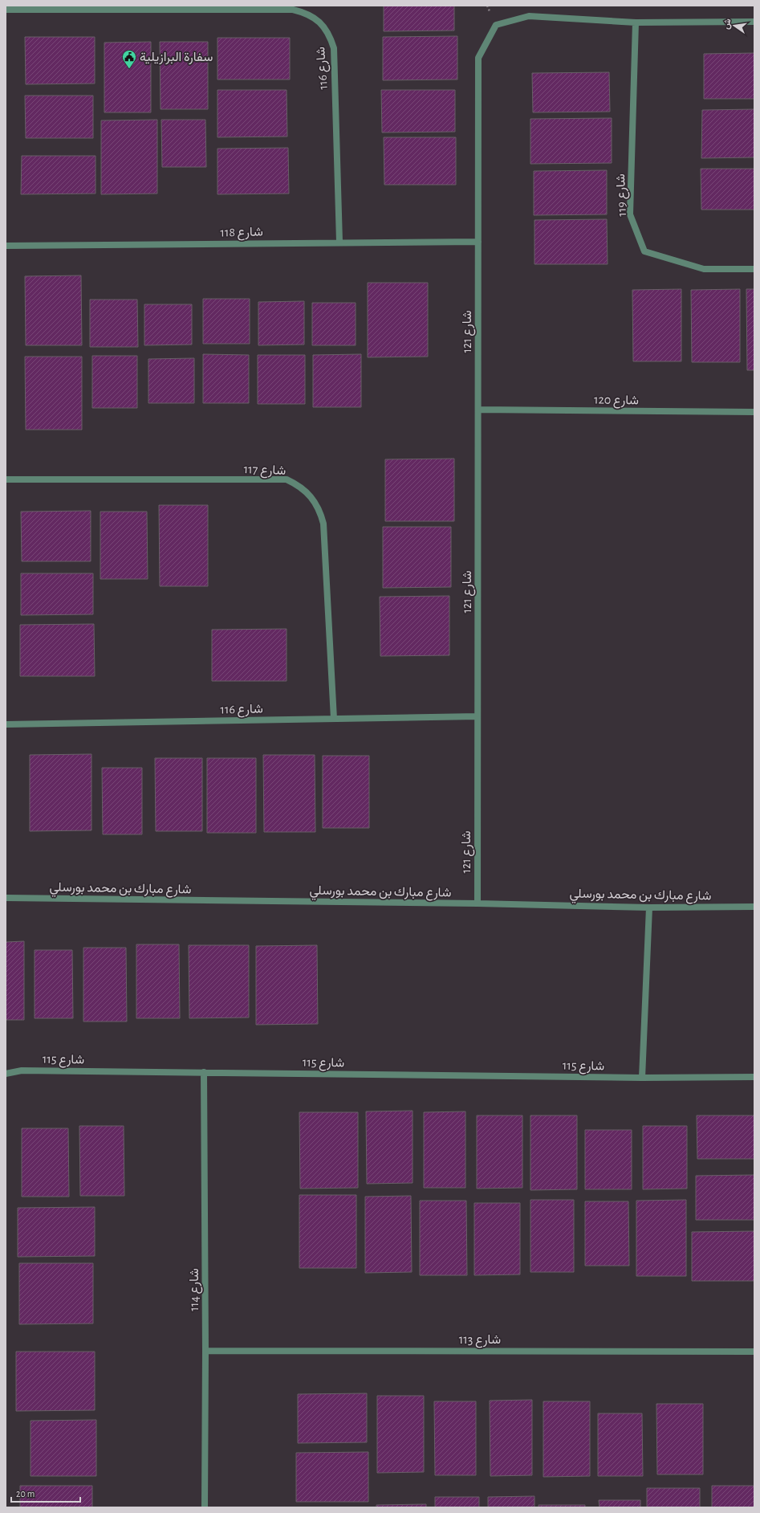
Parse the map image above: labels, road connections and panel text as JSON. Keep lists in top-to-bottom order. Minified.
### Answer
{"streets":{"street":["شارع 116","شارع 119","شارع 118","شارع 121","شارع 120","شارع 117","شارع مبارك بن محمد بورسلي","شارع 115","شارع 114","شارع 113"]},"crossings":[["شارع 116","شارع 118"],["شارع 116","شارع 121"],["شارع 116","شارع 117"],["شارع 119","شارع 121"],["شارع 118","شارع 121"],["شارع 121","شارع 120"],["شارع 121","شارع مبارك بن محمد بورسلي"],["شارع 115","شارع 114"],["شارع 114","شارع 113"]],"places":{"public building":["سفارة البرازيلية"]},"scale_bar":"20 m","north":"left"}
